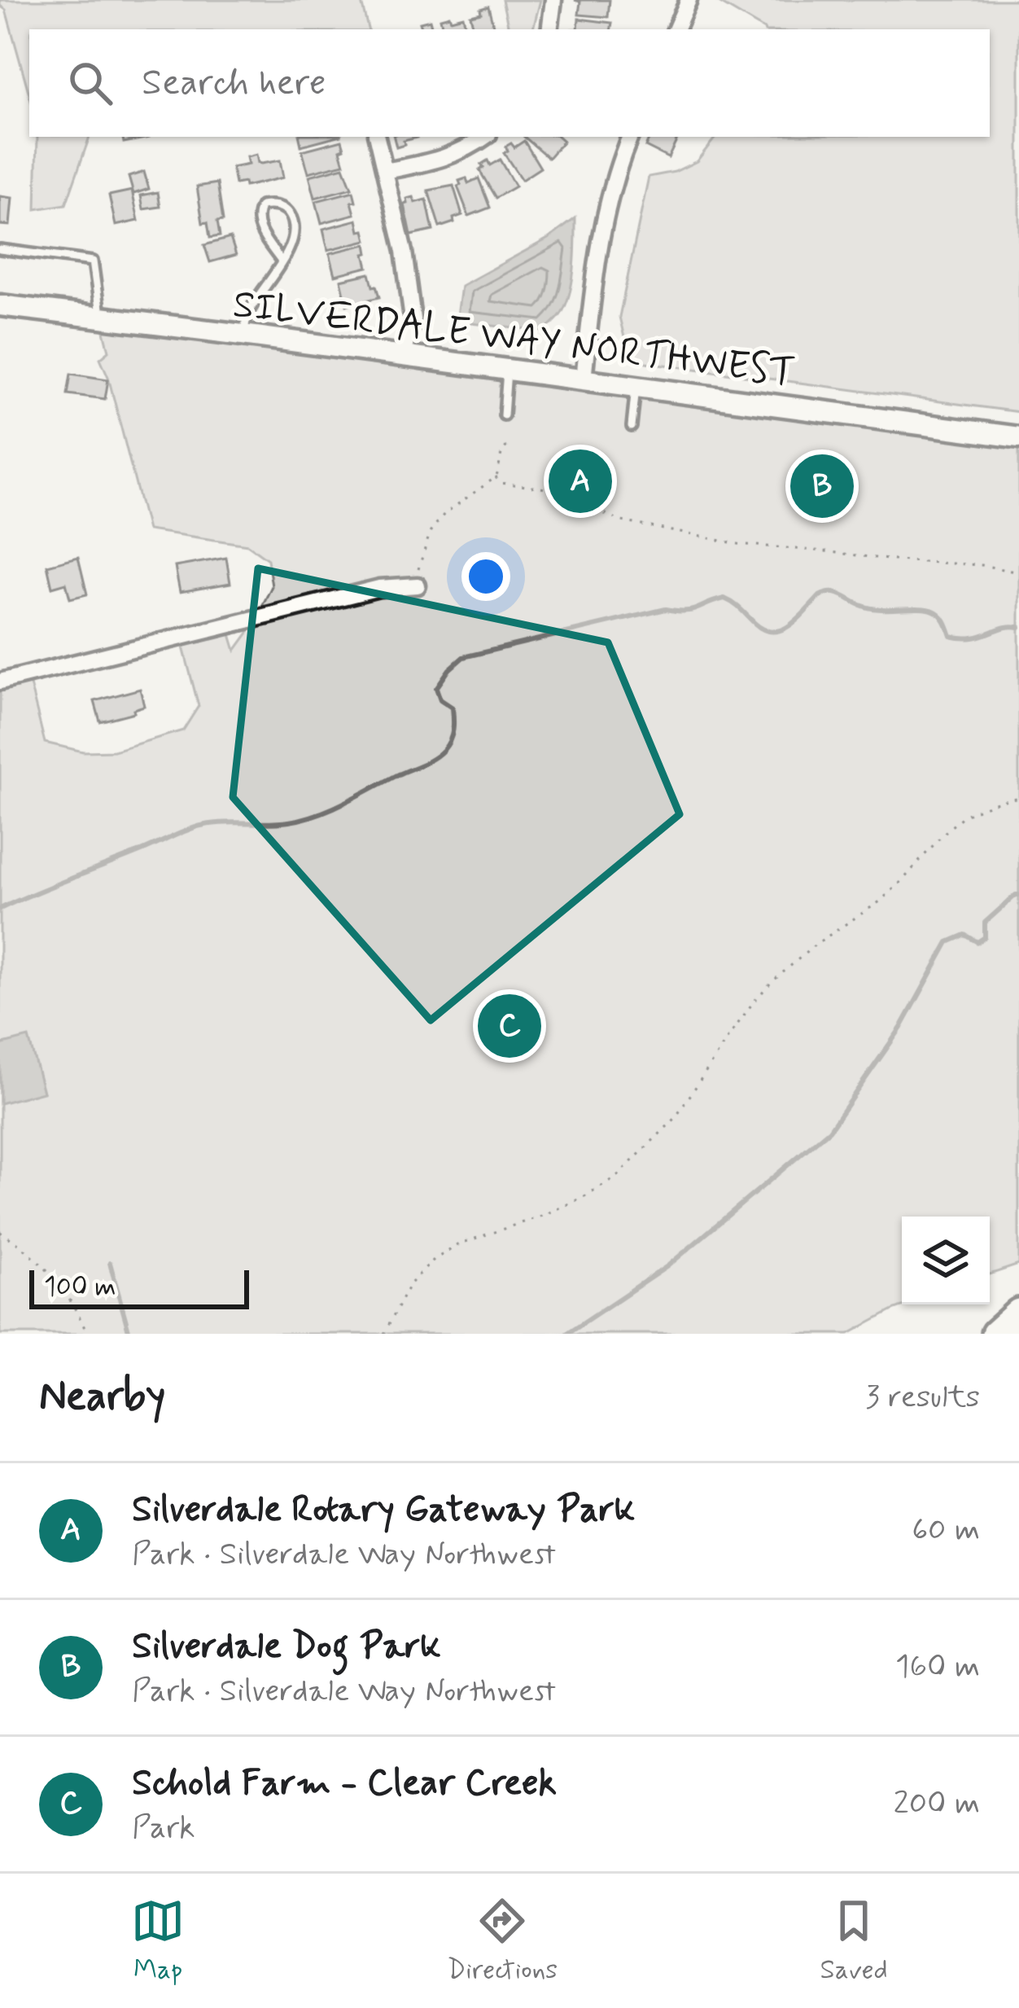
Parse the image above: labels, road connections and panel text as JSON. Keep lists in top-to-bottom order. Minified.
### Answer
{"streets":{"main road":["SILVERDALE WAY NORTHWEST"]},"scale_bar":"100 m","page":{"search":"Search here","pins":["A","B","C"],"scale":"100 m","heading":["Nearby","3 results"],"list":[{"mark":"A","name":"Silverdale Rotary Gateway Park","note":"Park · Silverdale Way Northwest","value":"60 m"},{"mark":"B","name":"Silverdale Dog Park","note":"Park · Silverdale Way Northwest","value":"160 m"},{"mark":"C","name":"Schold Farm - Clear Creek","note":"Park","value":"200 m"}],"nav":["Map","Directions","Saved"]}}
